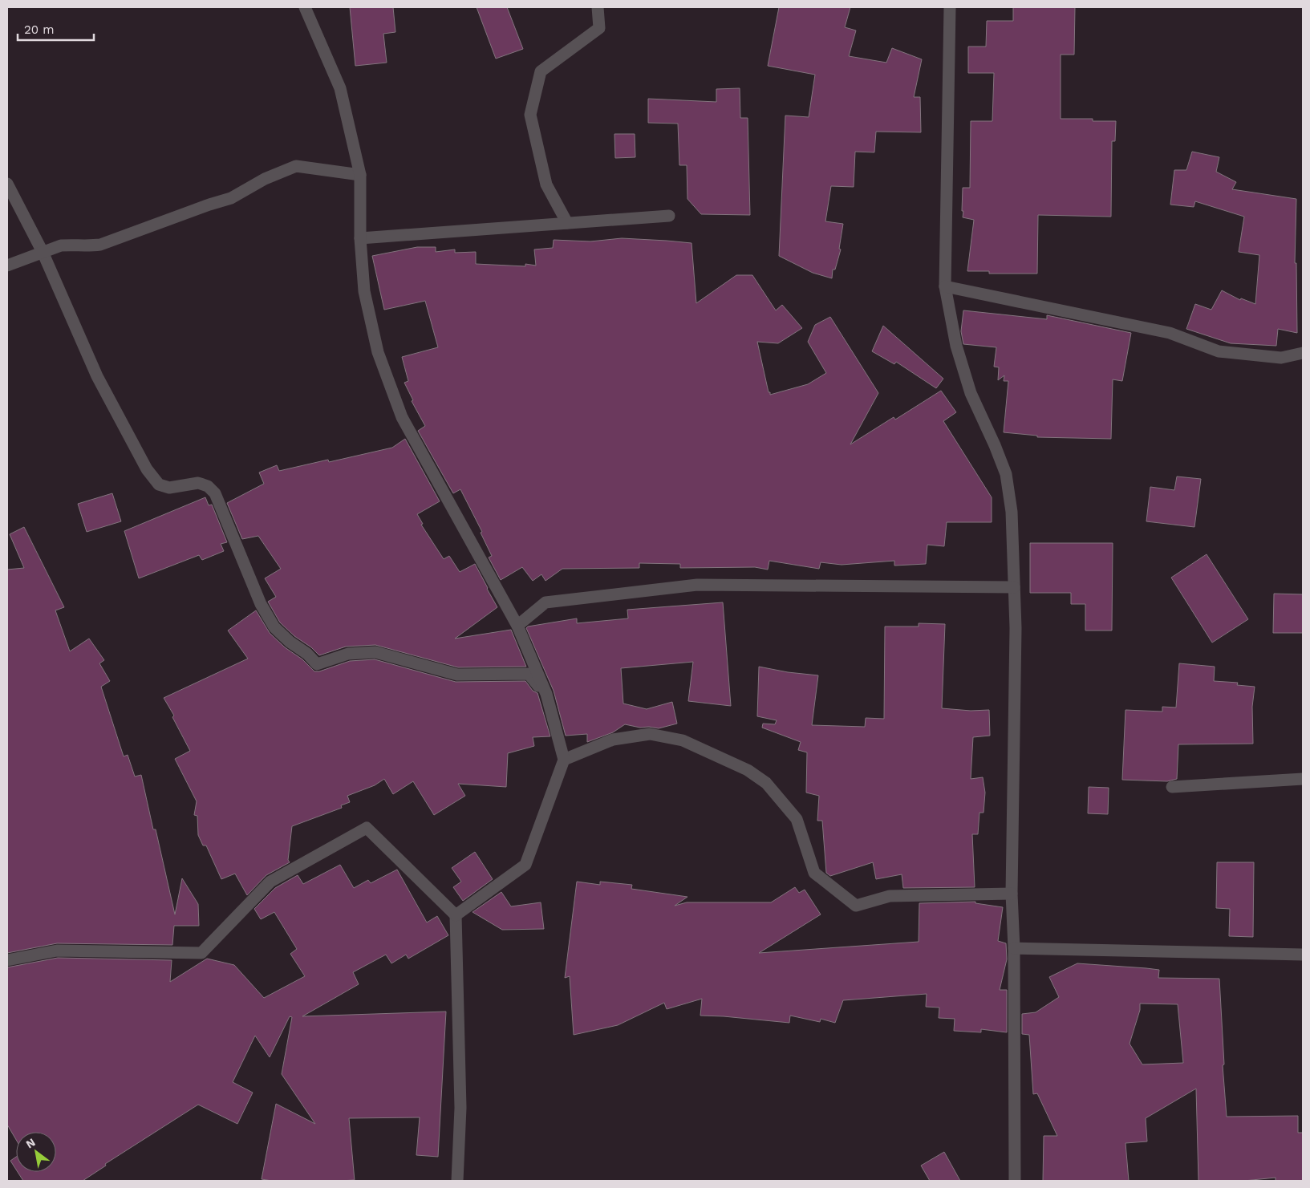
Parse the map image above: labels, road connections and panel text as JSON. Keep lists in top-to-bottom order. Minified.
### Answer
{"scale_bar":"20 m","north":"top left"}
